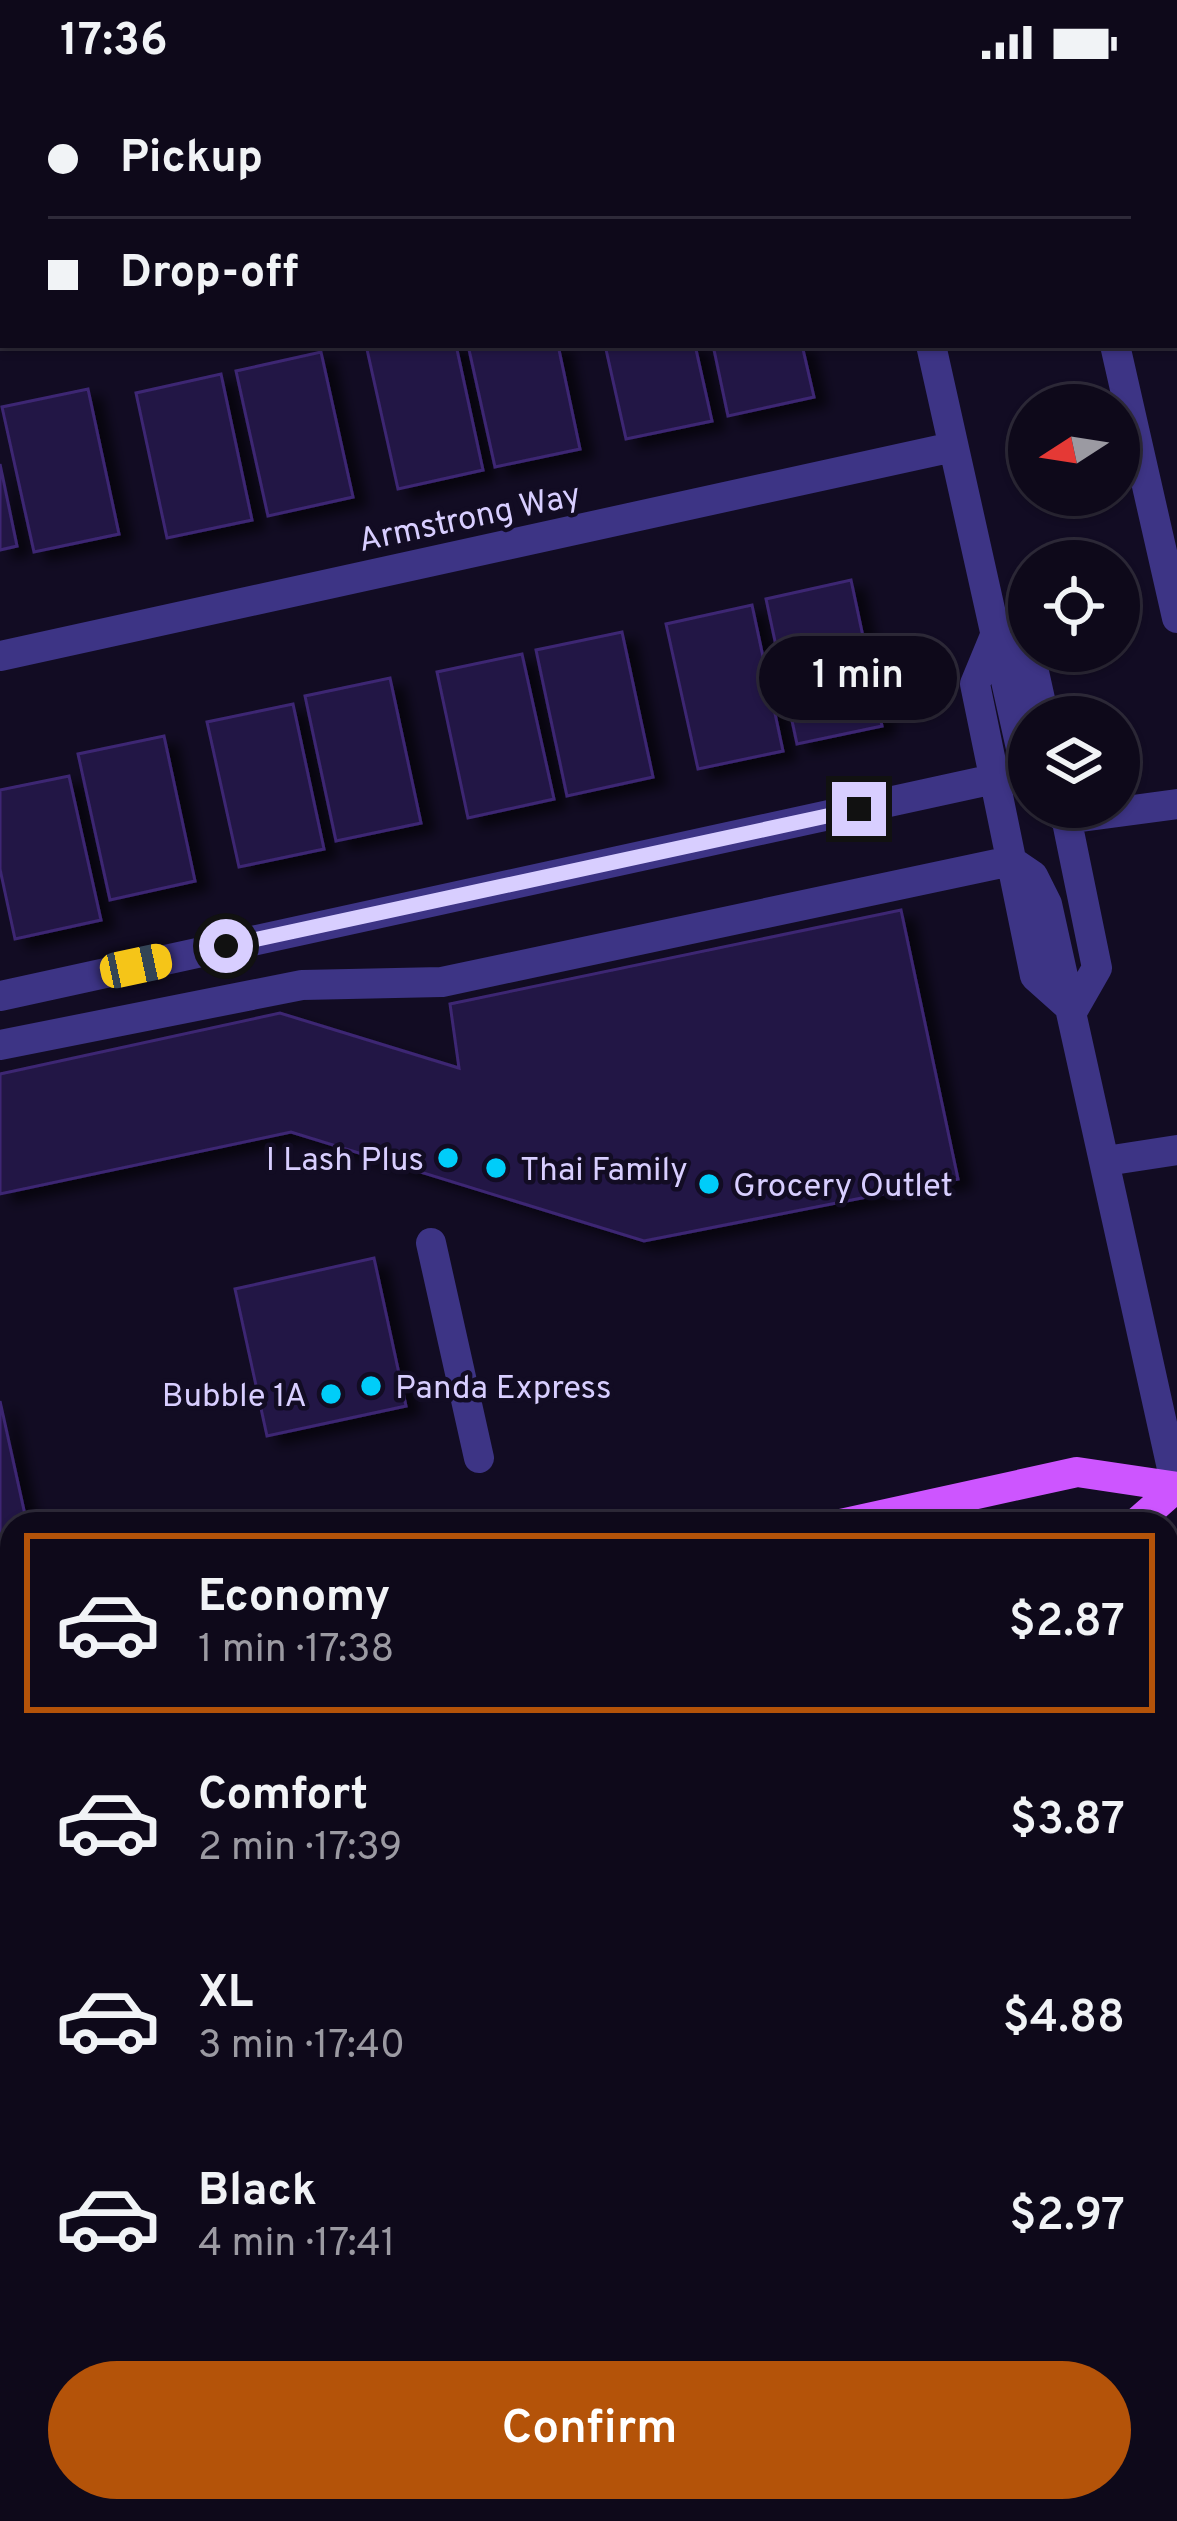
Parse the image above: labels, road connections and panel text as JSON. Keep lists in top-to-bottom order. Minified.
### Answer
{"streets":{"street":["Armstrong Way"]},"places":["I Lash Plus","Thai Family","Grocery Outlet","Panda Express","Bubble 1A"],"north":"left","page":{"status":"17:36","banner":["Pickup","Drop-off"],"bubble":"1 min","list":[{"name":"Economy","note":"1 min · 17:38","value":"$2.87"},{"name":"Comfort","note":"2 min · 17:39","value":"$3.87"},{"name":"XL","note":"3 min · 17:40","value":"$4.88"},{"name":"Black","note":"4 min · 17:41","value":"$2.97"}],"buttons":"Confirm"}}
